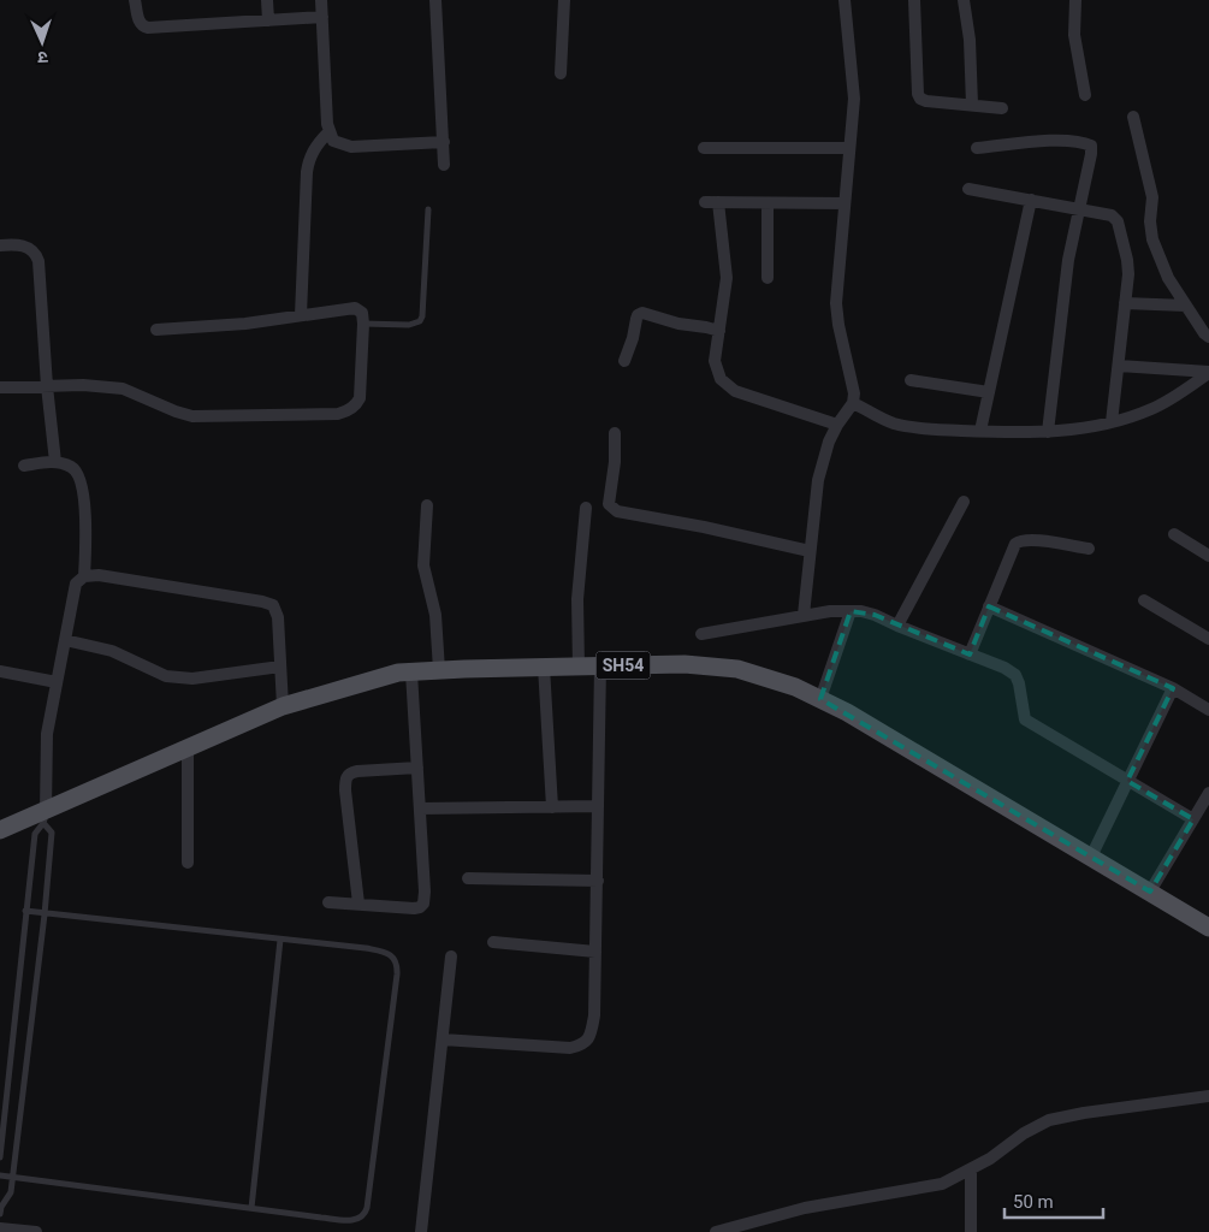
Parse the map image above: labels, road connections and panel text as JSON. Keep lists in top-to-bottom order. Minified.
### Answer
{"streets":{"main road":["SH54"]},"scale_bar":"50 m","north":"bottom"}
